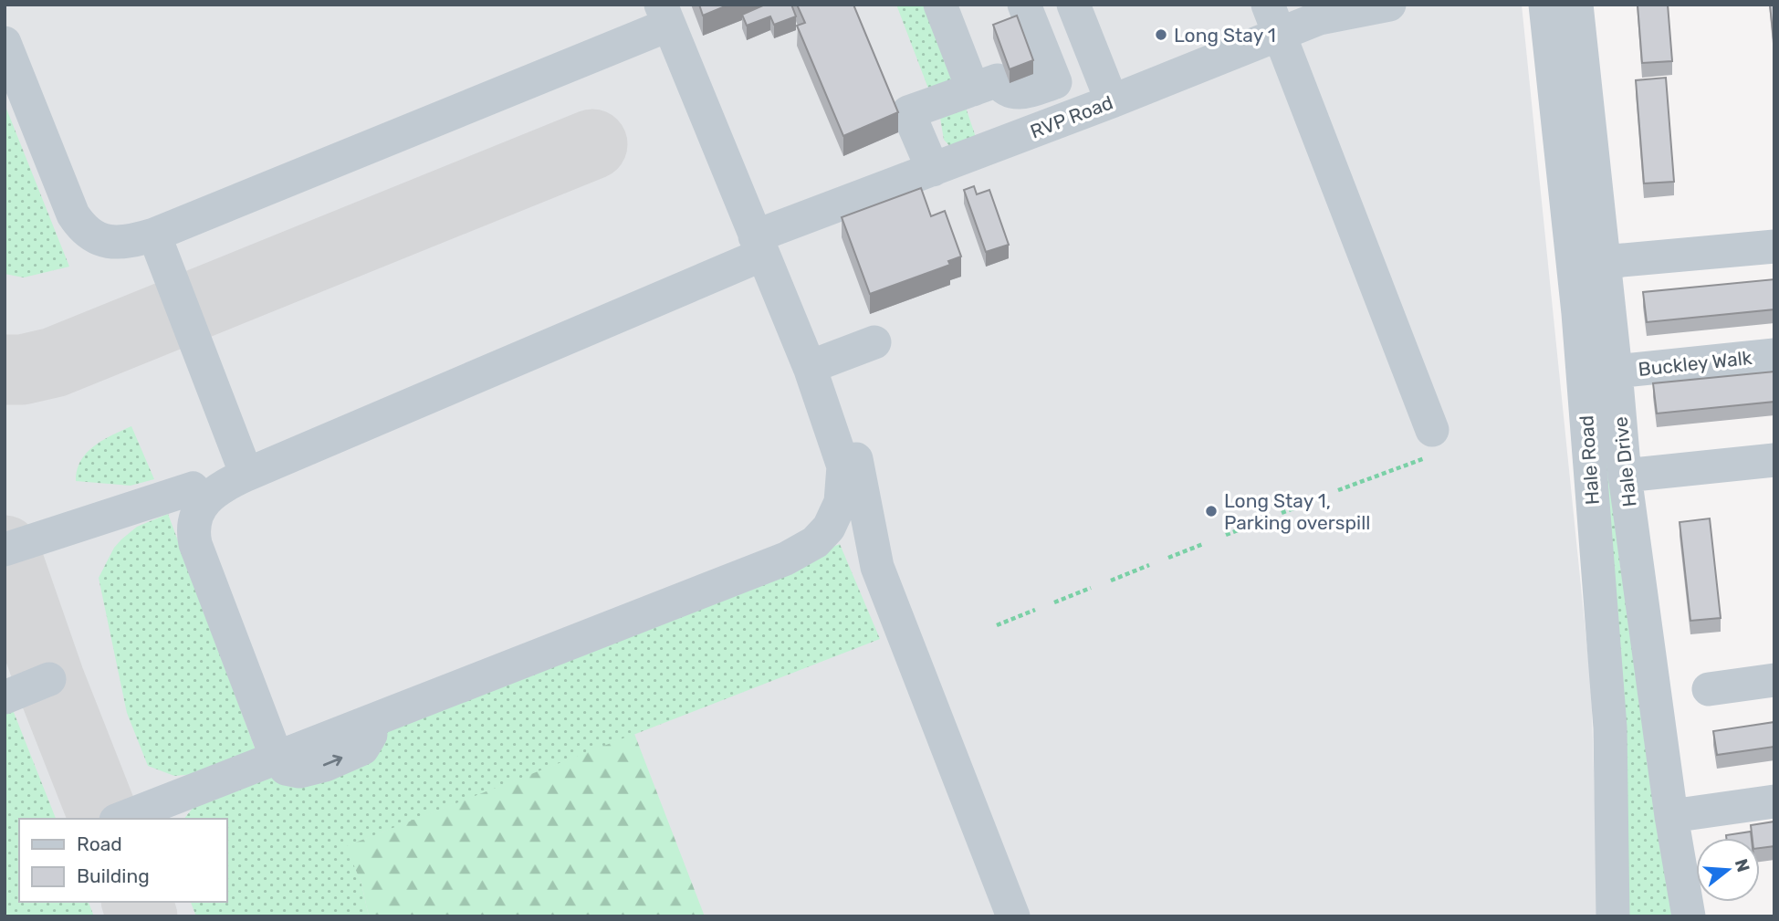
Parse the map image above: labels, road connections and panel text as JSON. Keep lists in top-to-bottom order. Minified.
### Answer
{"streets":{"street":["RVP Road","Buckley Walk","Hale Road","Hale Drive"]},"crossings":[["Buckley Walk","Hale Drive"]],"places":["Long Stay 1","Long Stay 1, Parking overspill"],"legend":["Road","Building"],"north":"right"}
